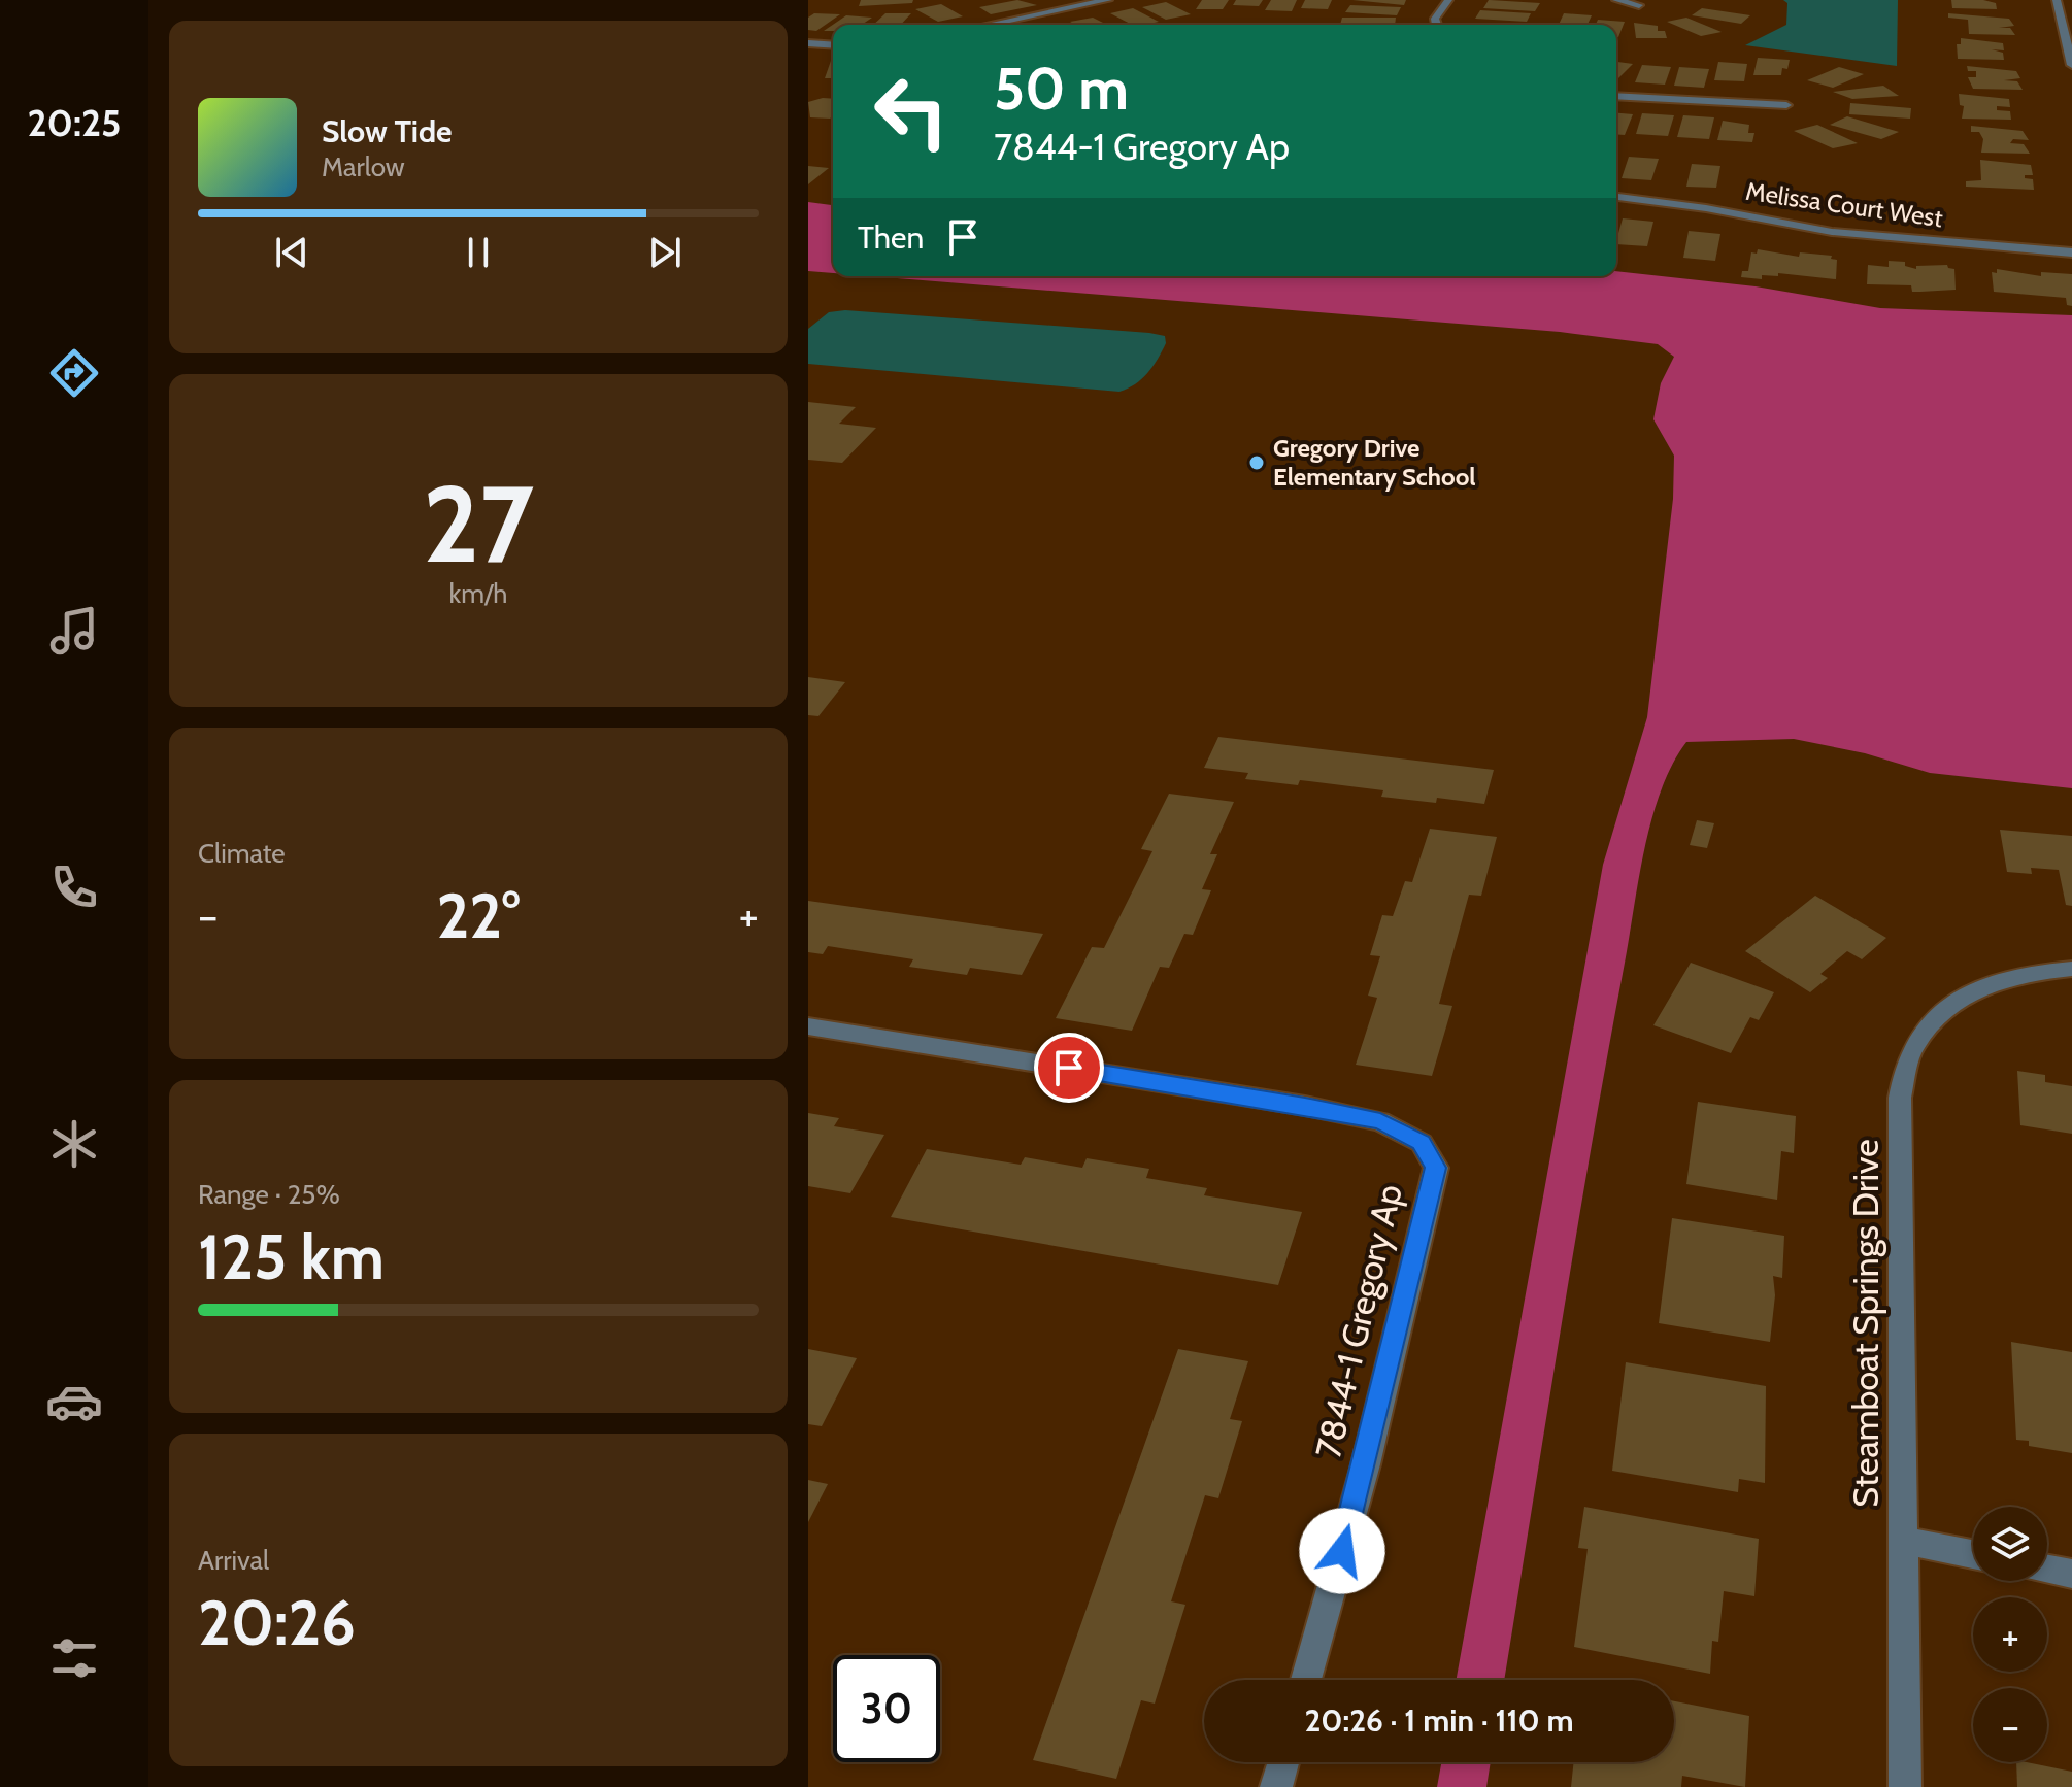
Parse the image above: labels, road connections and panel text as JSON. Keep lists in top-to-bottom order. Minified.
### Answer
{"streets":{"street":["Melissa Court West","7844-1 Gregory Ap","Steamboat Springs Drive"]},"places":["Gregory Drive Elementary School"],"page":{"tabs":"20:25","turn":["50 m","7844-1 Gregory Ap"],"song":["Slow Tide","Marlow"],"then":"Then","tile":[["27","km/h"],"Climate",["Range · 25%","125 km"],["Arrival","20:26"]],"heat":["−","22°","+"],"map_buttons":["+","−"],"limit":"30","trip":"20:26 · 1 min · 110 m"}}
